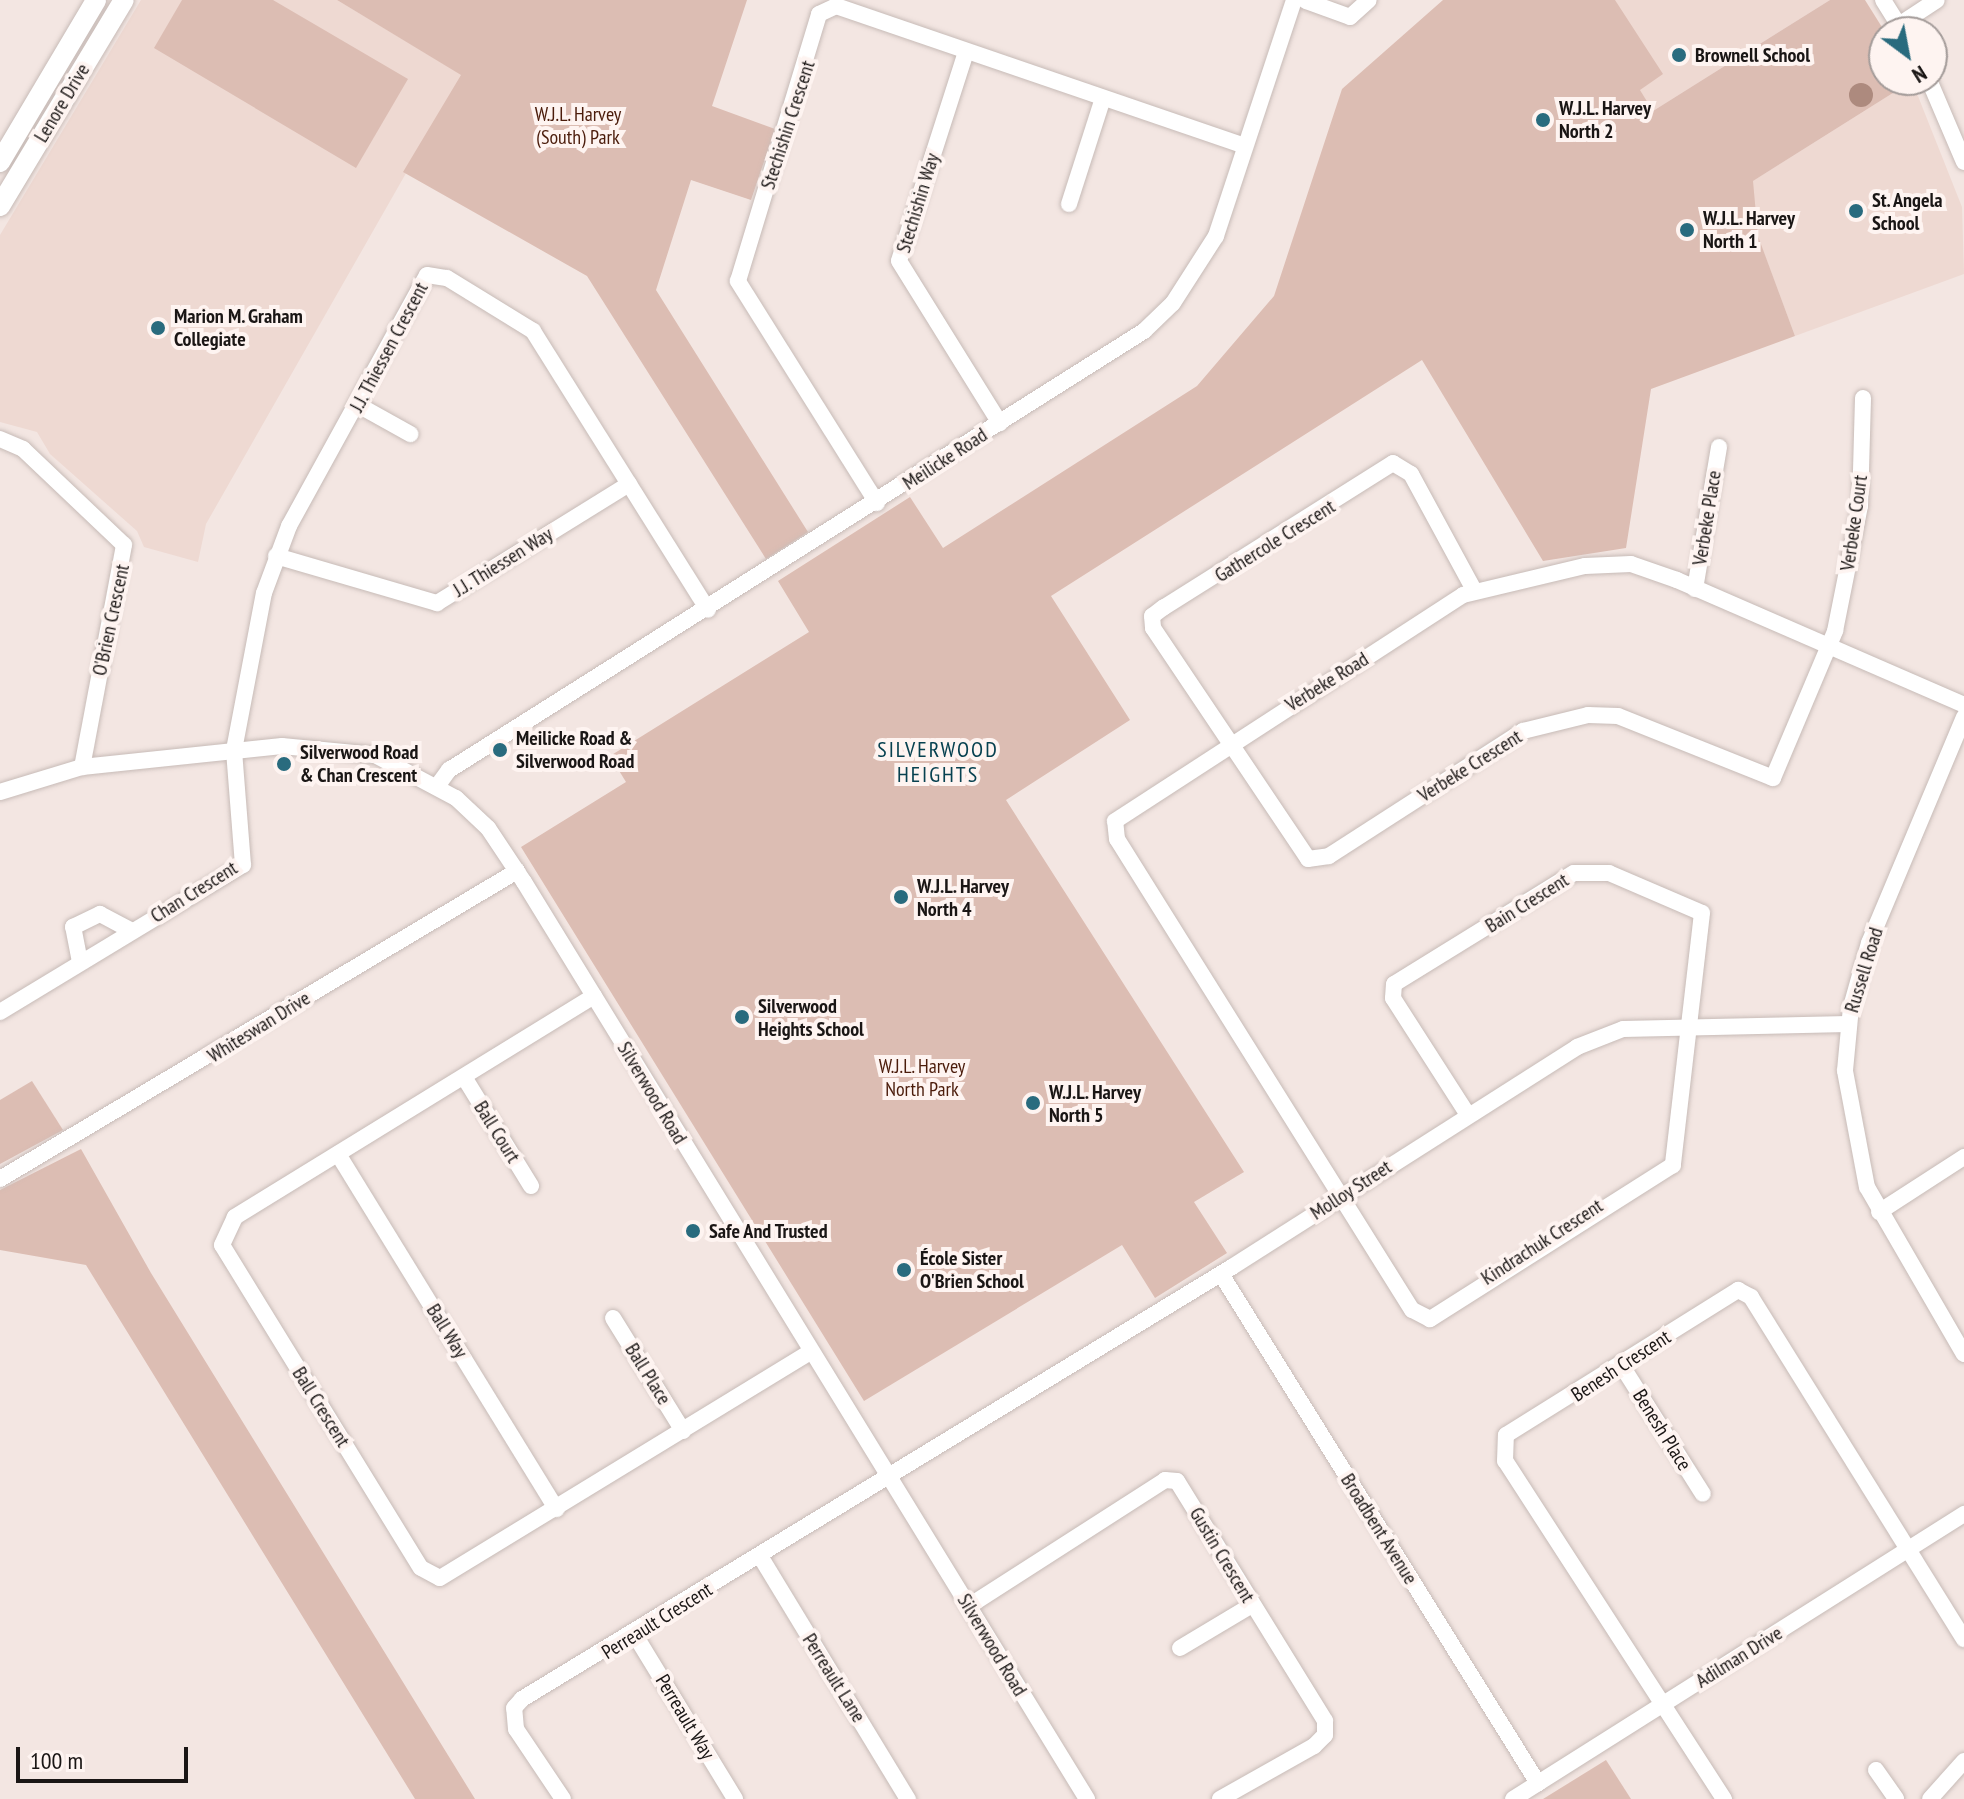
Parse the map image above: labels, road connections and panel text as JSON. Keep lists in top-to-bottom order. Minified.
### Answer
{"streets":{"main road":["Lenore Drive"],"street":["Stechishin Crescent","Stechishin Way","J.J. Thiessen Crescent","Meilicke Road","Verbeke Place","Verbeke Court","Gathercole Crescent","J.J. Thiessen Way","O'Brien Crescent","Verbeke Road","Verbeke Crescent","Chan Crescent","Bain Crescent","Russell Road","Whiteswan Drive","Silverwood Road","Ball Court","Molloy Street","Kindrachuk Crescent","Ball Way","Benesh Crescent","Ball Place","Ball Crescent","Benesh Place","Broadbent Avenue","Gustin Crescent","Perreault Crescent","Adilman Drive","Perreault Lane","Perreault Way"]},"crossings":[["Stechishin Crescent","Stechishin Way"],["Stechishin Crescent","Meilicke Road"],["Stechishin Way","Meilicke Road"],["J.J. Thiessen Crescent","Meilicke Road"],["J.J. Thiessen Crescent","J.J. Thiessen Way"],["J.J. Thiessen Crescent","Chan Crescent"],["J.J. Thiessen Crescent","Silverwood Road"],["Meilicke Road","Silverwood Road"],["Verbeke Place","Verbeke Road"],["Verbeke Court","Verbeke Road"],["Verbeke Court","Verbeke Crescent"],["Gathercole Crescent","Verbeke Road"],["Gathercole Crescent","Verbeke Crescent"],["O'Brien Crescent","Silverwood Road"],["Verbeke Road","Verbeke Crescent"],["Verbeke Road","Molloy Street"],["Verbeke Road","Kindrachuk Crescent"],["Chan Crescent","Silverwood Road"],["Bain Crescent","Molloy Street"],["Bain Crescent","Kindrachuk Crescent"],["Russell Road","Molloy Street"],["Whiteswan Drive","Silverwood Road"],["Silverwood Road","Molloy Street"],["Silverwood Road","Ball Crescent"],["Silverwood Road","Gustin Crescent"],["Silverwood Road","Perreault Crescent"],["Ball Court","Ball Crescent"],["Molloy Street","Kindrachuk Crescent"],["Molloy Street","Broadbent Avenue"],["Molloy Street","Perreault Crescent"],["Ball Way","Ball Crescent"],["Benesh Crescent","Benesh Place"],["Benesh Crescent","Adilman Drive"],["Ball Place","Ball Crescent"],["Broadbent Avenue","Adilman Drive"],["Perreault Crescent","Perreault Lane"],["Perreault Crescent","Perreault Way"]],"districts":["SILVERWOOD HEIGHTS"],"parks":["W.J.L. Harvey (South) Park","W.J.L. Harvey North Park"],"places":["Brownell School","W.J.L. Harvey North 2","St. Angela School","W.J.L. Harvey North 1","Marion M. Graham Collegiate","Meilicke Road & Silverwood Road","Silverwood Road & Chan Crescent","W.J.L. Harvey North 4","Silverwood Heights School","W.J.L. Harvey North 5","Safe And Trusted","École Sister O'Brien School"],"scale_bar":"100 m","north":"bottom right"}
